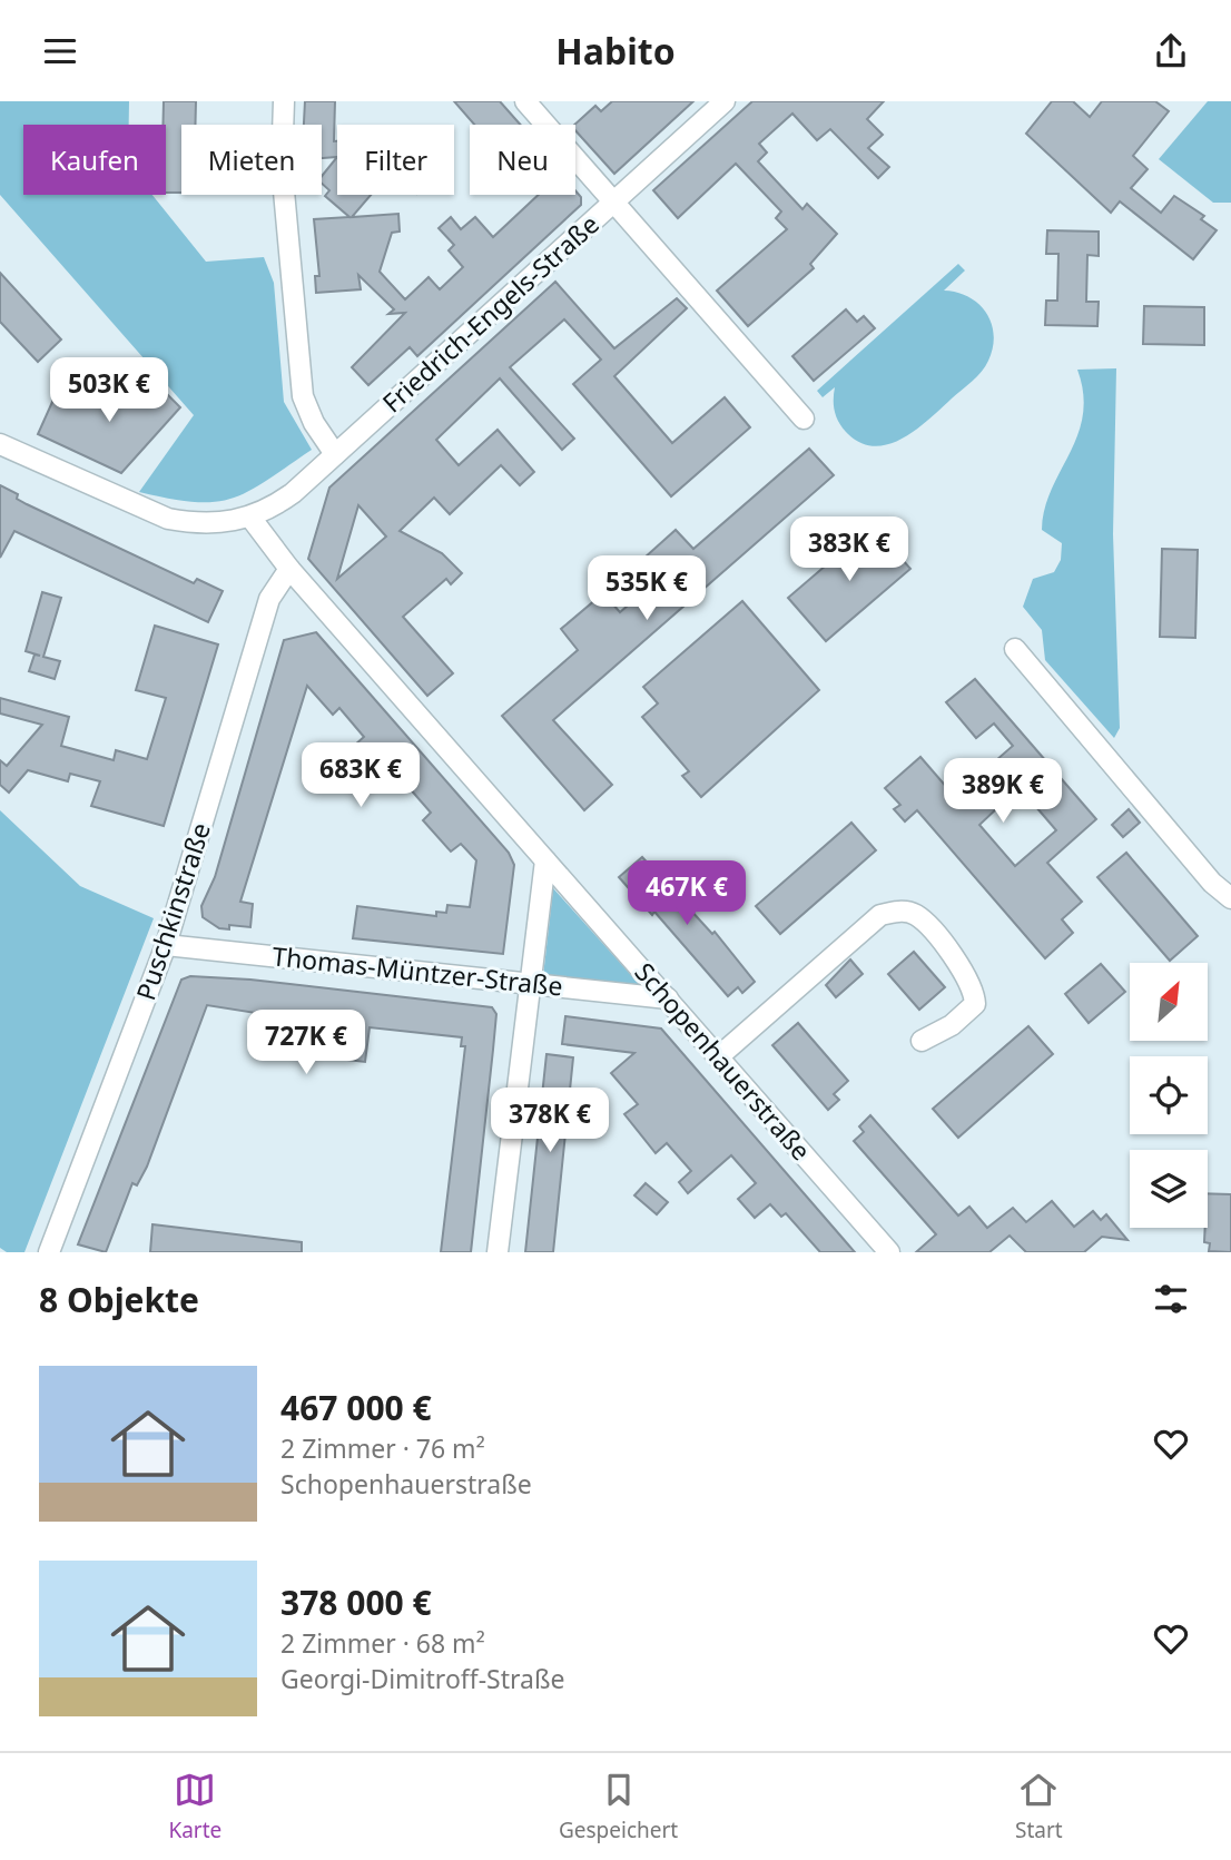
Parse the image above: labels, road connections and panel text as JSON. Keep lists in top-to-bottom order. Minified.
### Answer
{"streets":{"street":["Friedrich-Engels-Straße","Puschkinstraße","Thomas-Müntzer-Straße","Schopenhauerstraße"]},"crossings":[["Friedrich-Engels-Straße","Schopenhauerstraße"],["Puschkinstraße","Thomas-Müntzer-Straße"],["Puschkinstraße","Schopenhauerstraße"],["Thomas-Müntzer-Straße","Schopenhauerstraße"]],"north":"top right","page":{"header":"Habito","chip":["Kaufen","Mieten","Filter","Neu"],"price":["503K €","383K €","535K €","683K €","389K €","467K €","727K €","378K €"],"heading":"8 Objekte","list":[{"name":"467 000 €","note":"2 Zimmer · 76 m² · Schopenhauerstraße"},{"name":"378 000 €","note":"2 Zimmer · 68 m² · Georgi-Dimitroff-Straße"}],"tabs":["Karte","Gespeichert","Start"]}}
